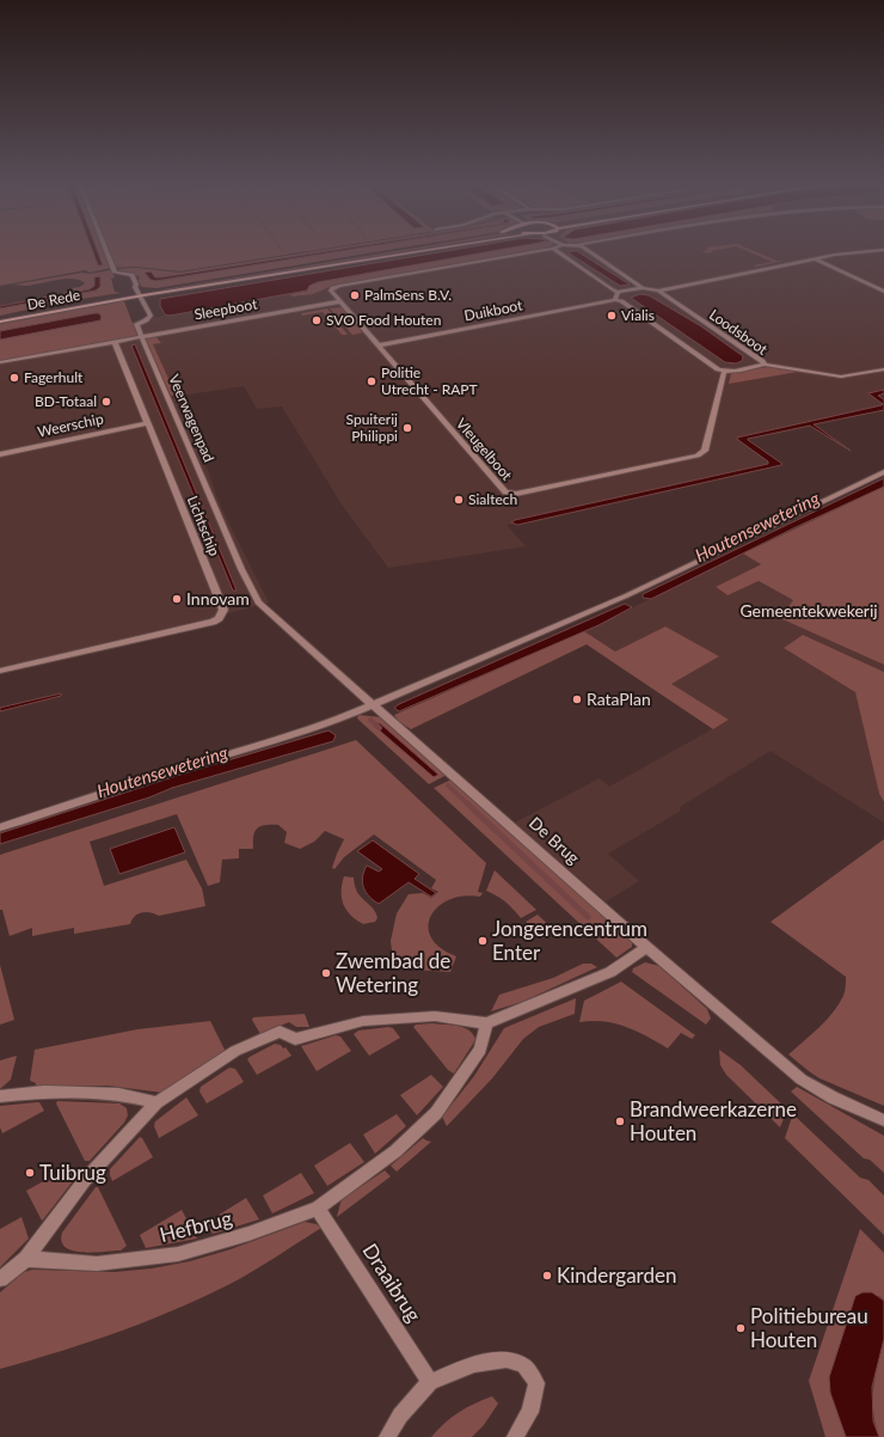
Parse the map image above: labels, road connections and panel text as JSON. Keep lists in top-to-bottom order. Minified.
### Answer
{"streets":{"main road":["De Rede"],"street":["Sleepboot","Duikboot","Loodsboot","Veerwagenpad","Weerschip","Vleugelboot","Lichtschip","De Brug","Hefbrug","Draaibrug"]},"crossings":[["Sleepboot","Veerwagenpad"],["Sleepboot","Vleugelboot"],["Sleepboot","Lichtschip"],["Duikboot","Vleugelboot"],["Loodsboot","Vleugelboot"],["Veerwagenpad","De Brug"],["Weerschip","Lichtschip"],["Hefbrug","Draaibrug"]],"water":["Houtensewetering"],"parks":["Gemeentekwekerij"],"places":["PalmSens B.V.","Vialis","SVO Food Houten","Fagerhult","Politie Utrecht - RAPT","BD-Totaal","Spuiterij Philippi","Sialtech","Innovam","RataPlan","Jongerencentrum Enter","Zwembad de Wetering","Brandweerkazerne Houten","Tuibrug","Kindergarden","Politiebureau Houten"]}
